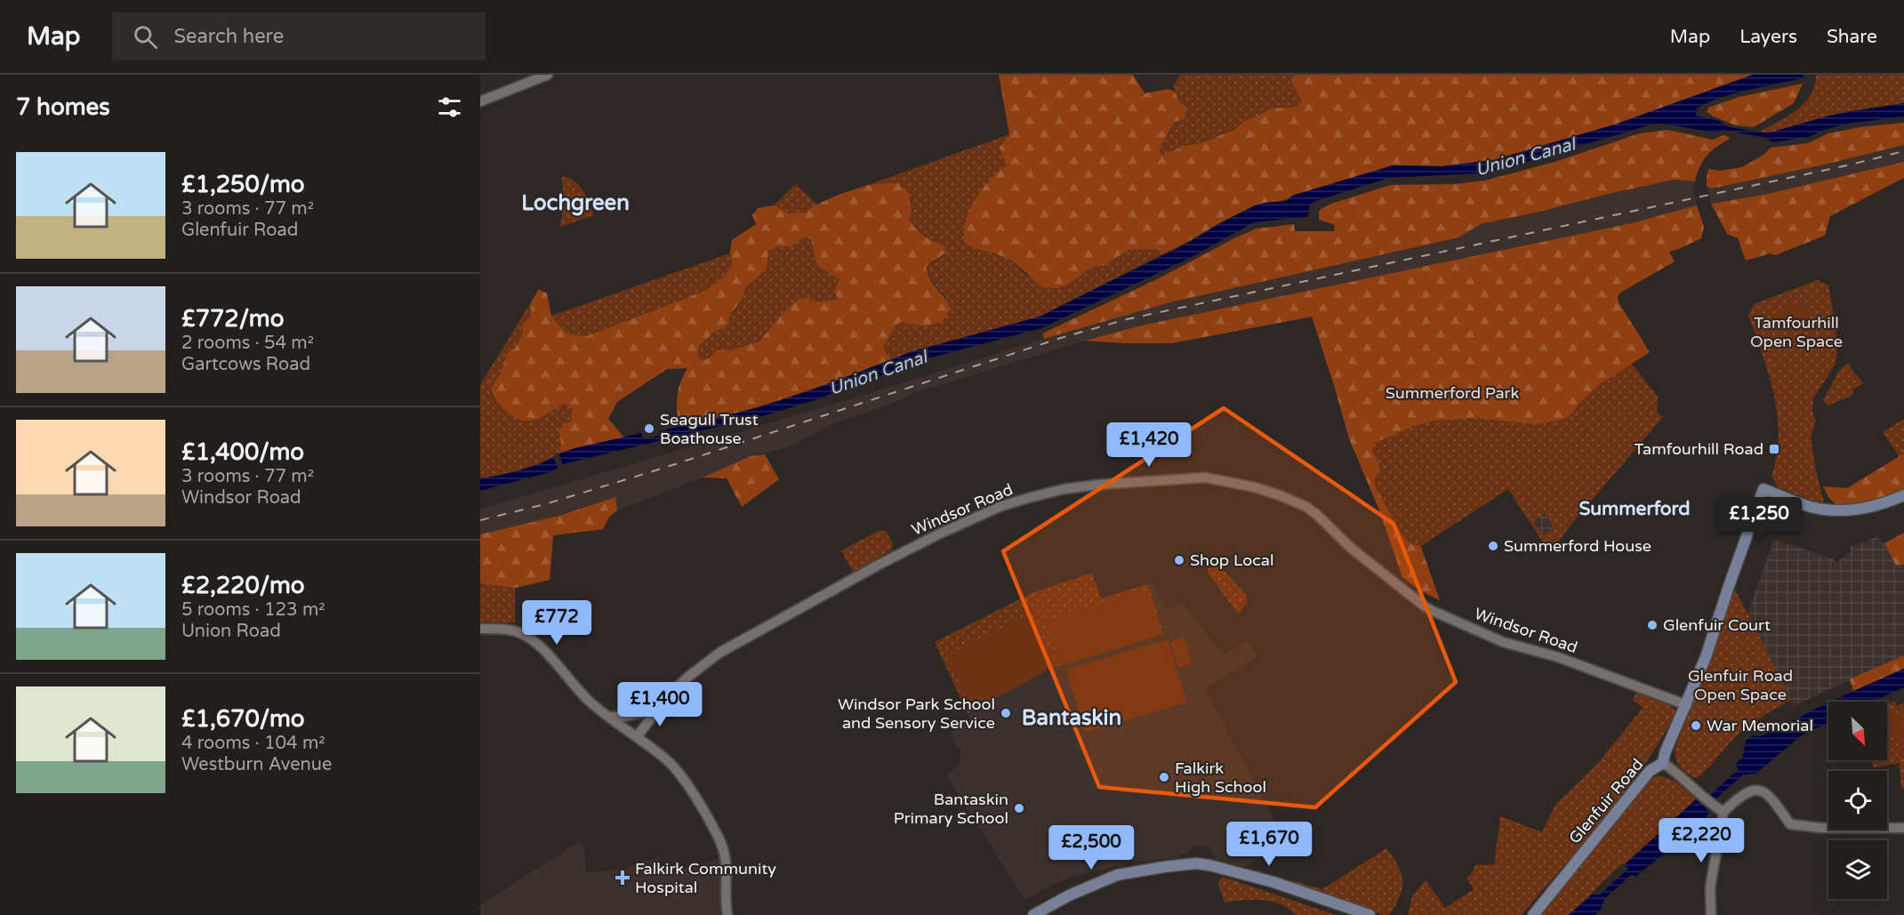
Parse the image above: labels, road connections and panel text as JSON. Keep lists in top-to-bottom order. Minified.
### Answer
{"streets":{"main road":["Glenfuir Road"],"street":["Windsor Road"]},"crossings":[["Windsor Road","Glenfuir Road"]],"districts":["Lochgreen","Summerford","Bantaskin"],"water":["Union Canal"],"parks":["Tamfourhill Open Space","Summerford Park","Glenfuir Road Open Space"],"places":{"other":["Seagull Trust Boathouse","Summerford House","Shop Local","Glenfuir Court","Windsor Park School and Sensory Service","War Memorial","Falkirk High School","Bantaskin Primary School"],"transit":["Tamfourhill Road"],"health":["Falkirk Community Hospital"]},"north":"bottom right","page":{"header":"Map","search":"Search here","nav":["Map","Layers","Share"],"heading":"7 homes","list":[{"name":"£1,250/mo","note":"3 rooms · 77 m² · Glenfuir Road"},{"name":"£772/mo","note":"2 rooms · 54 m² · Gartcows Road"},{"name":"£1,400/mo","note":"3 rooms · 77 m² · Windsor Road"},{"name":"£2,220/mo","note":"5 rooms · 123 m² · Union Road"},{"name":"£1,670/mo","note":"4 rooms · 104 m² · Westburn Avenue"}],"price":["£1,420","£1,250","£772","£1,400","£2,220","£1,670","£2,500"]}}
